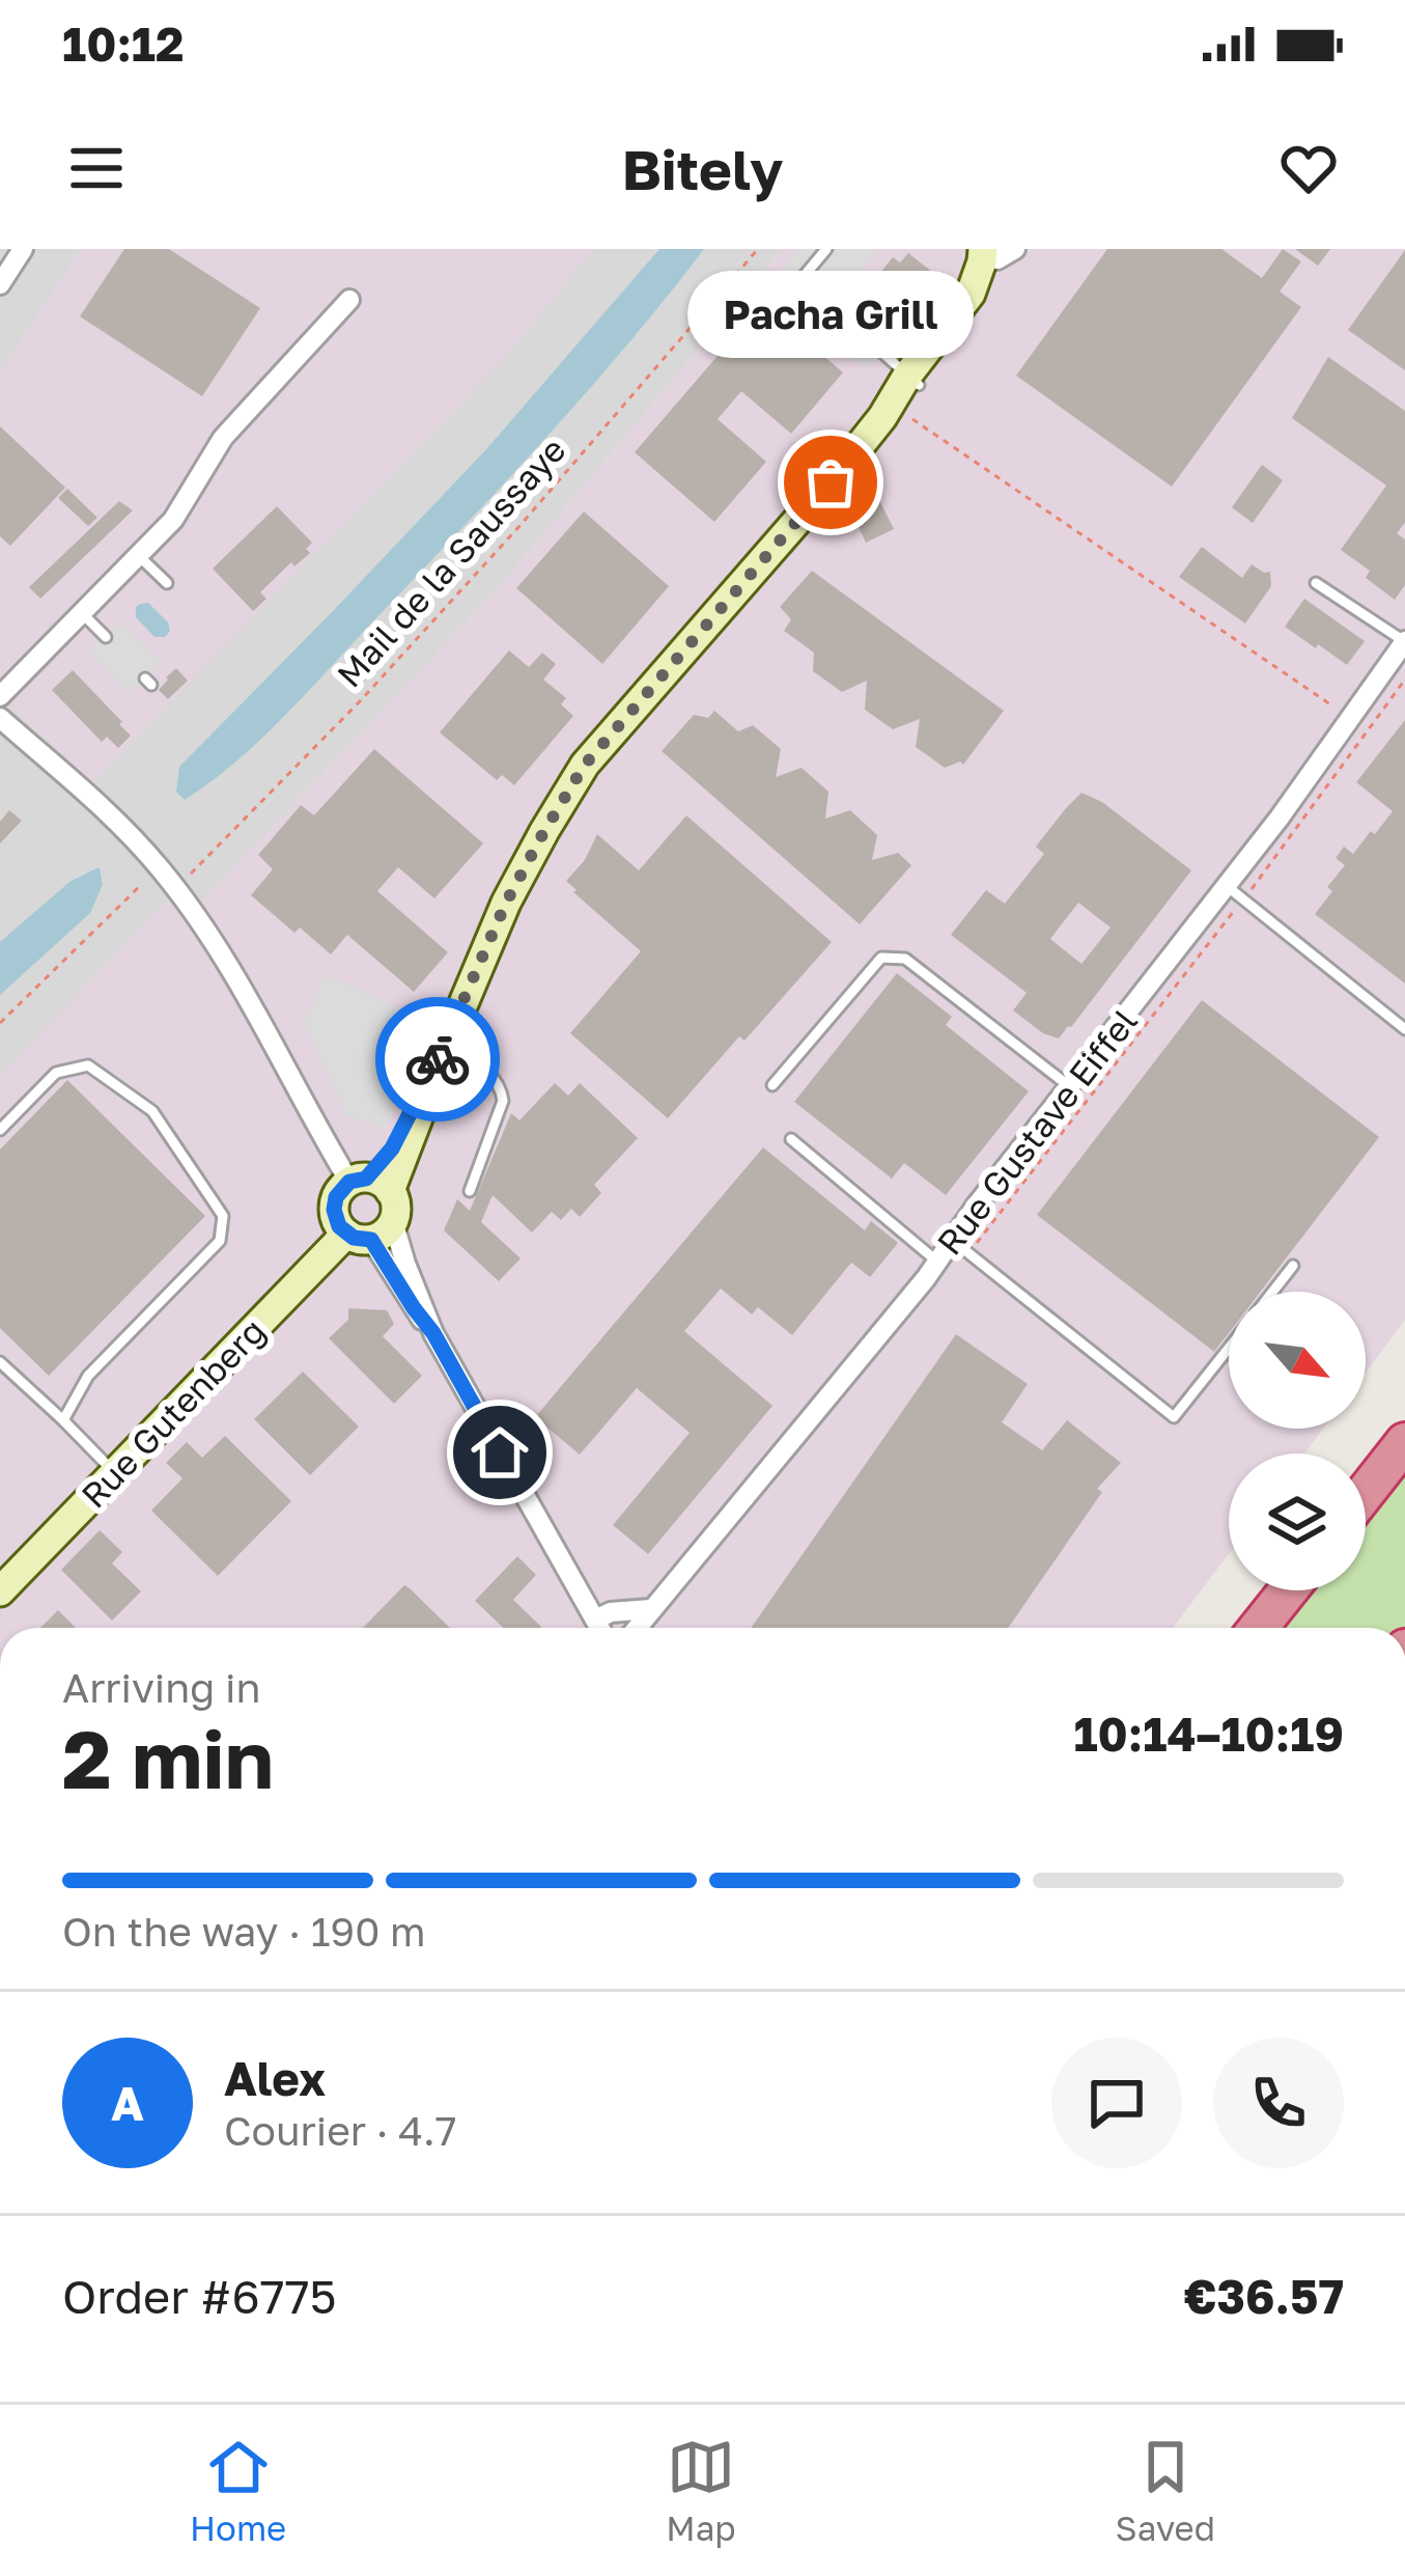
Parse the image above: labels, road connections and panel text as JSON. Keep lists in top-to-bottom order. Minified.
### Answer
{"streets":{"street":["Rue Gustave Eiffel","Rue Gutenberg"],"path":["Mail de la Saussaye"]},"places":["Pacha Grill"],"north":"bottom right","page":{"status":"10:12","header":"Bitely","bubble":"Pacha Grill","heading":["2 min","Arriving in","10:14–10:19"],"panel":["Alex","Courier · 4.7","Order #6775","€36.57"],"bar":"On the way · 190 m","round":"A","tabs":["Home","Map","Saved"]}}
